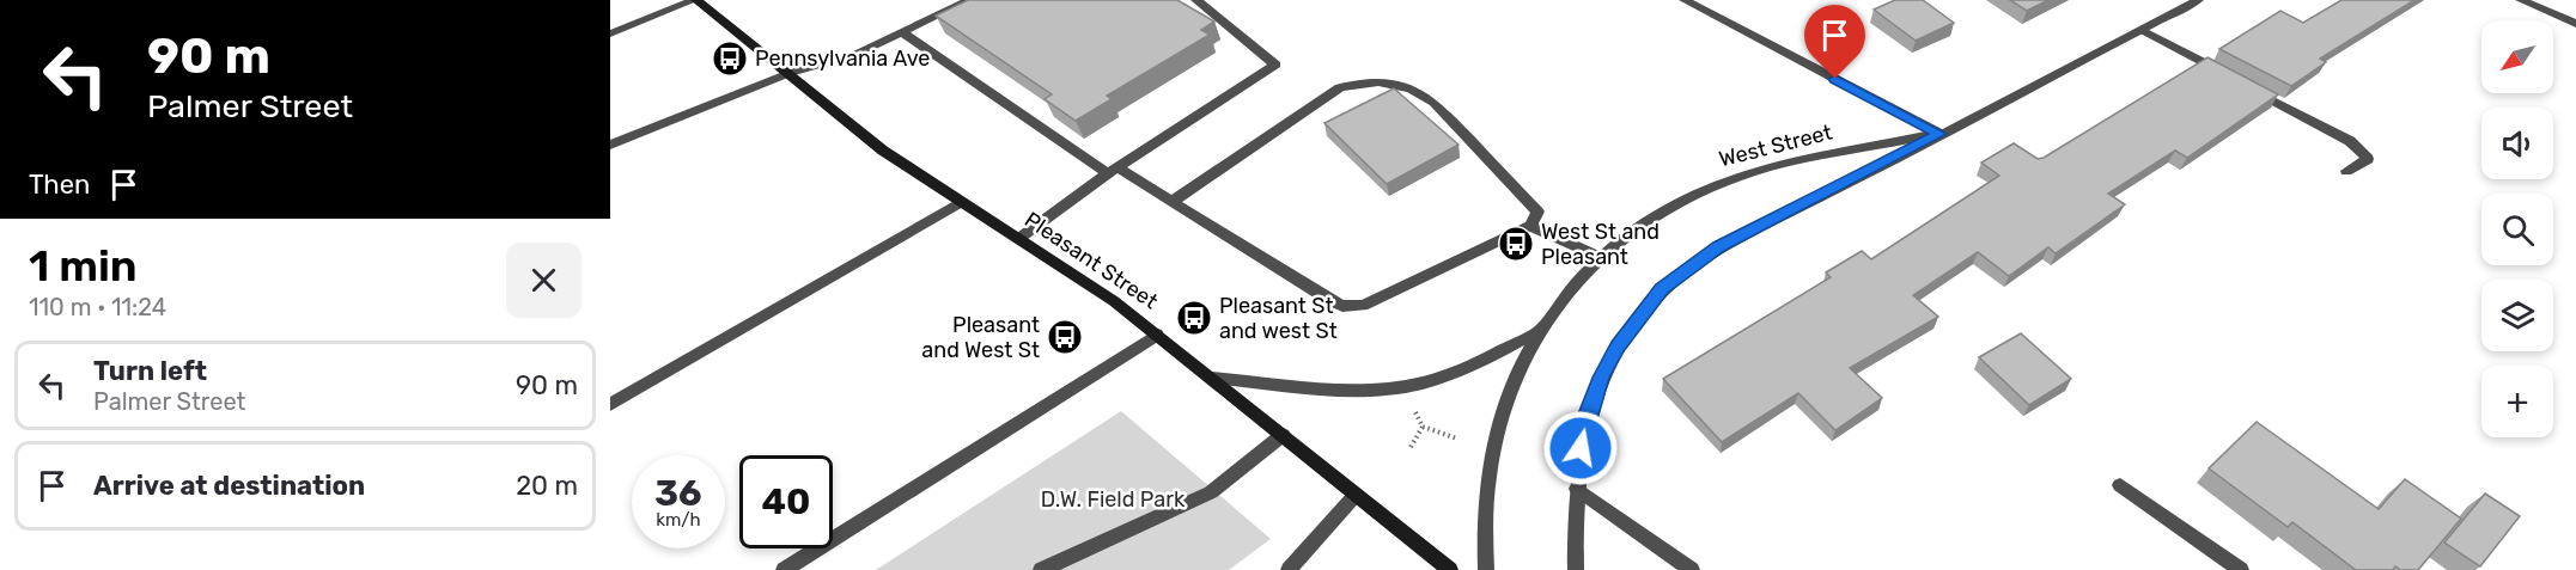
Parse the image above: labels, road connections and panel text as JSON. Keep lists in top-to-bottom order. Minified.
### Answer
{"streets":{"main road":["Pleasant Street"],"street":["West Street"]},"parks":["D.W. Field Park"],"places":{"bus stop":["Pennsylvania Ave","West St and Pleasant","Pleasant St and west St","Pleasant and West St"]},"north":"bottom left","page":{"turn":["90 m","Palmer Street"],"map_buttons":"+","then":"Then","heading":["1 min","110 m · 11:24"],"list":[{"name":"Turn left","note":"Palmer Street","value":"90 m"},{"name":"Arrive at destination","value":"20 m"}],"speed":"36 km/h","limit":"40"}}
